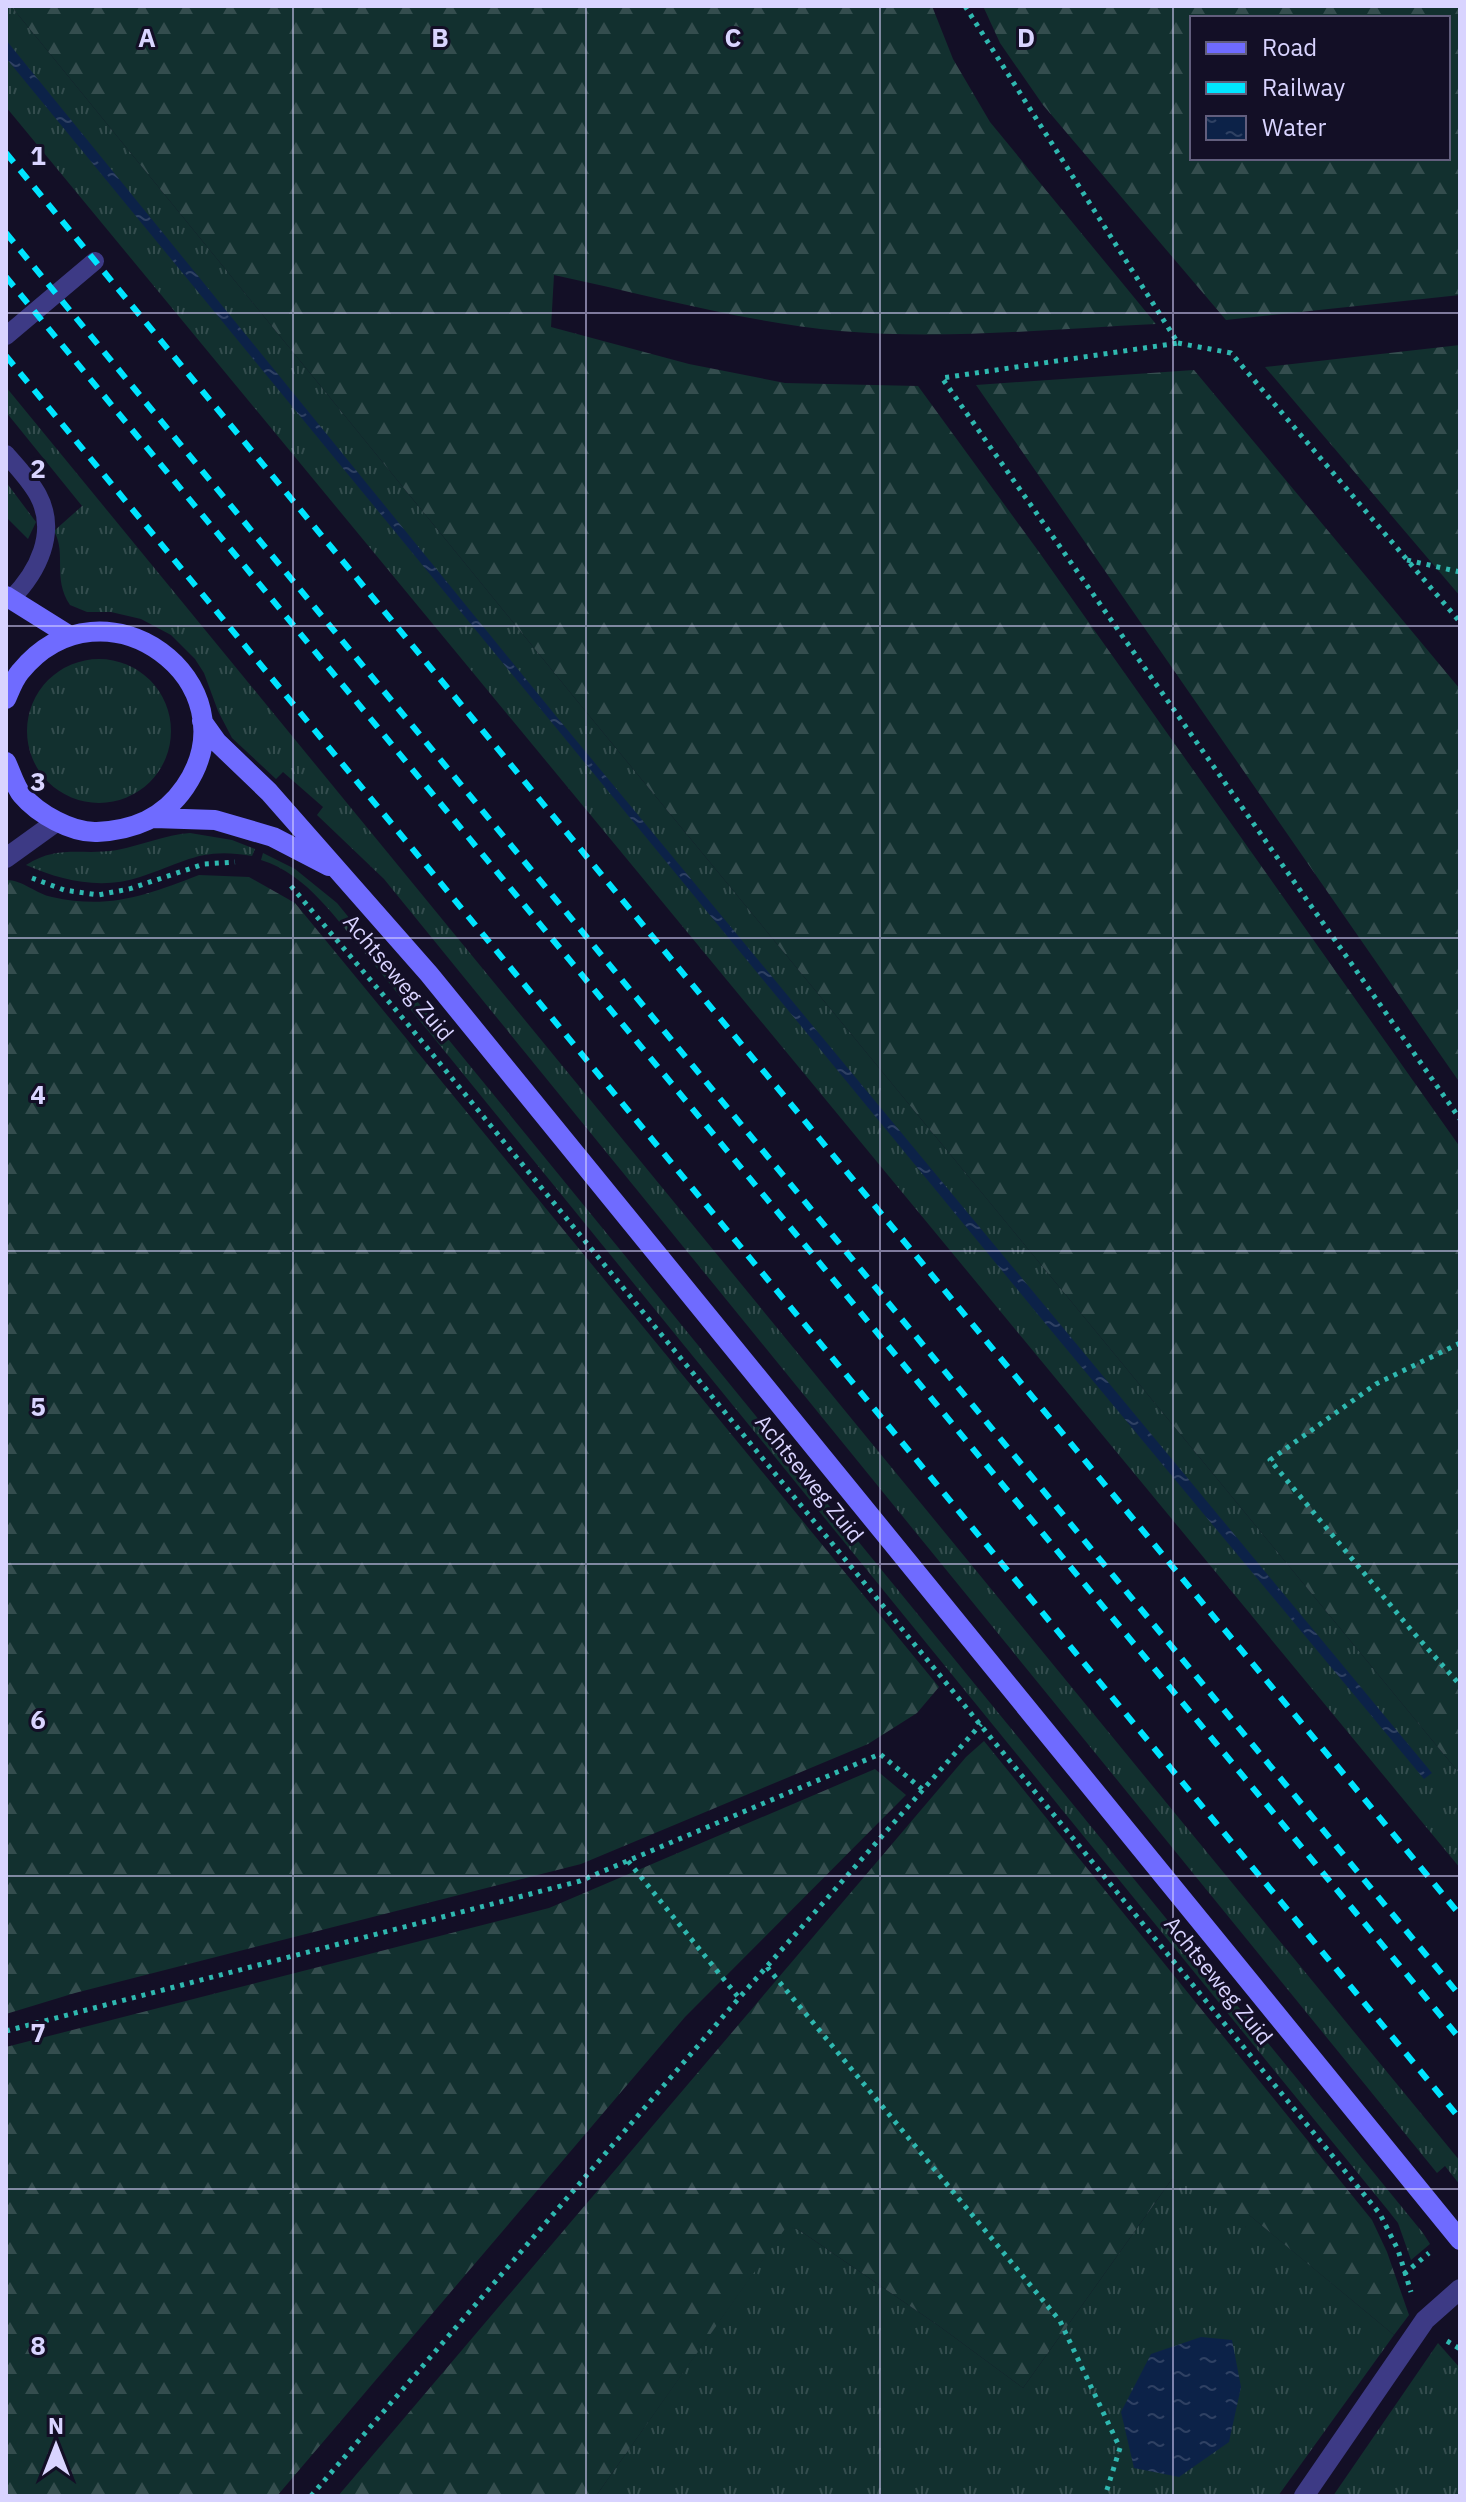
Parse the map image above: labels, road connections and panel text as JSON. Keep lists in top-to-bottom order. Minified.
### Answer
{"streets":{"street":["Achtseweg Zuid"]},"legend":["Road","Railway","Water"],"north":"top","grid":{"columns":["A","B","C","D"],"rows":["1","2","3","4","5","6","7","8"]}}
